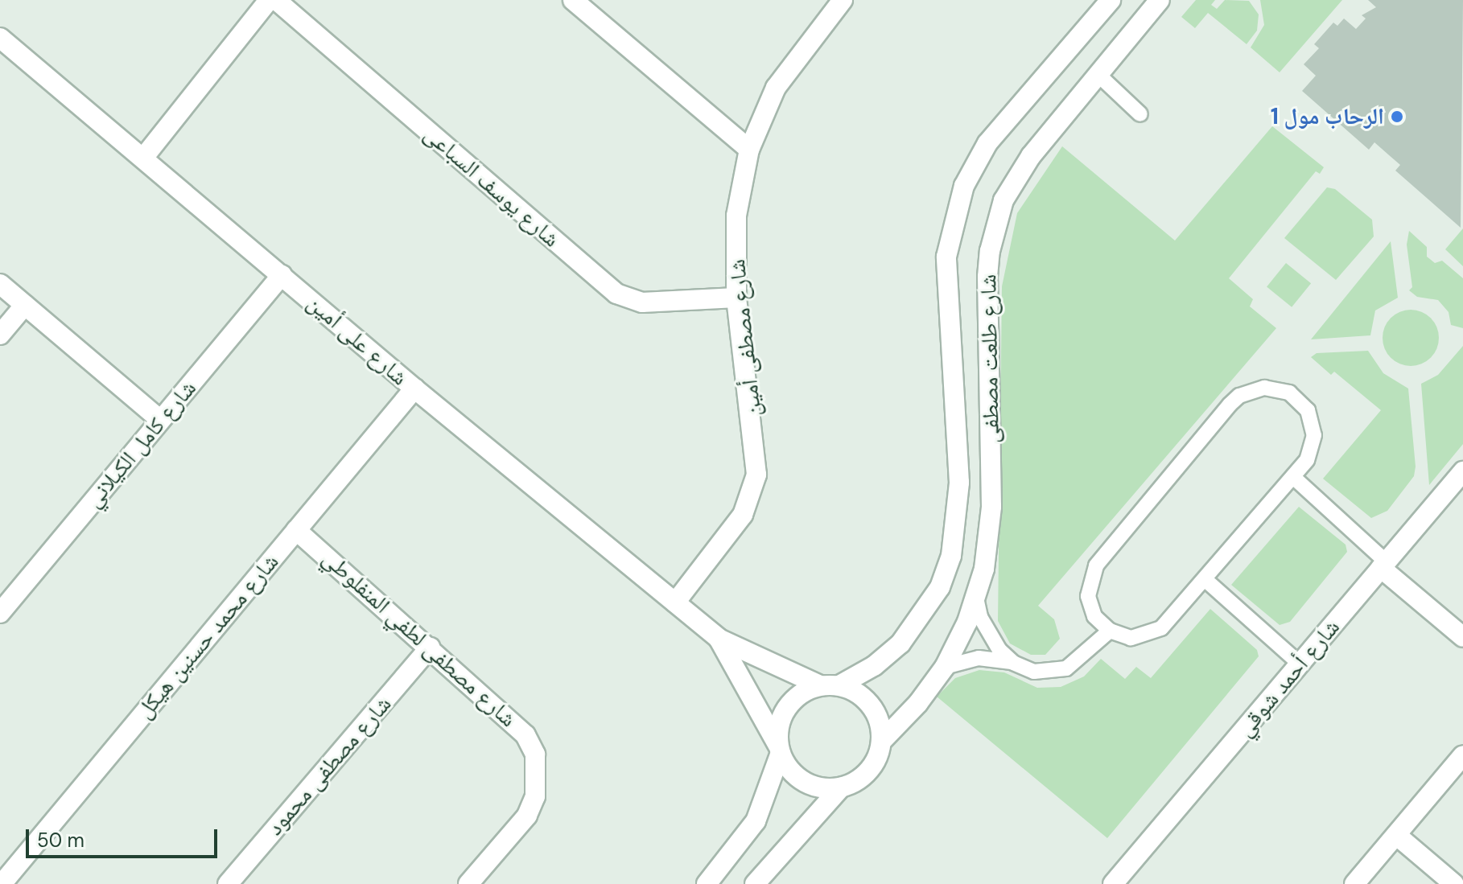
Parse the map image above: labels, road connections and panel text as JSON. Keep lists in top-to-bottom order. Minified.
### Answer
{"streets":{"street":["شارع يوسف السباعى","شارع مصطفى أمين","شارع على أمين","شارع طلعت مصطفى","شارع كامل الكيلاني","شارع محمد حسنين هيكل","شارع مصطفى لطفي المنفلوطي","شارع أحمد شوقي","شارع مصطفى محمود"]},"crossings":[["شارع يوسف السباعى","شارع مصطفى أمين"],["شارع مصطفى أمين","شارع على أمين"],["شارع على أمين","شارع طلعت مصطفى"],["شارع على أمين","شارع كامل الكيلاني"],["شارع على أمين","شارع محمد حسنين هيكل"],["شارع محمد حسنين هيكل","شارع مصطفى لطفي المنفلوطي"],["شارع مصطفى لطفي المنفلوطي","شارع مصطفى محمود"]],"places":["الرحاب مول 1"],"scale_bar":"50 m"}
